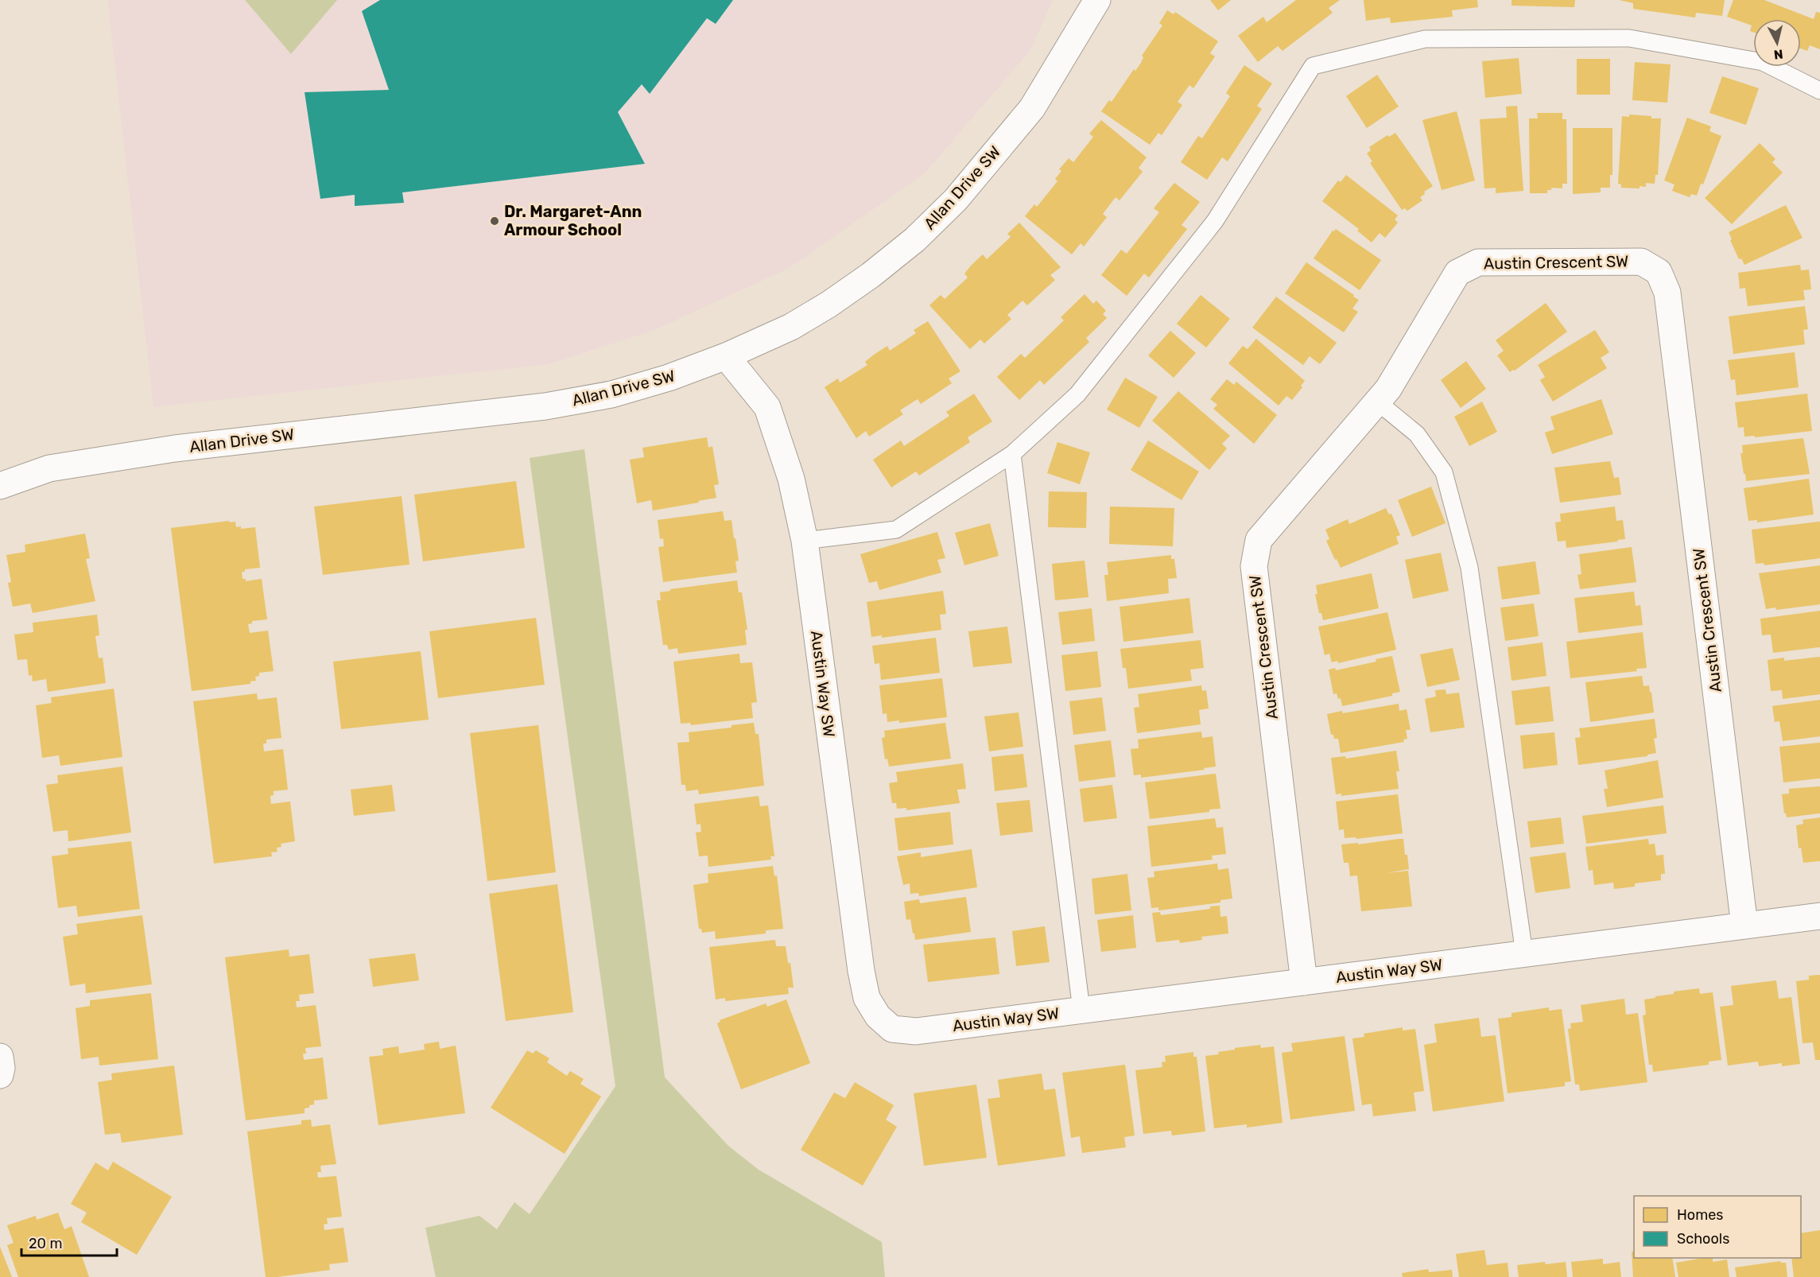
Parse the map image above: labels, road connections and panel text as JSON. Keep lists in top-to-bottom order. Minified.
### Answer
{"streets":{"street":["Allan Drive SW","Austin Crescent SW","Austin Way SW"]},"crossings":[["Allan Drive SW","Austin Way SW"],["Austin Crescent SW","Austin Way SW"]],"places":["Dr. Margaret-Ann Armour School"],"legend":["Homes","Schools"],"scale_bar":"20 m","north":"bottom"}
